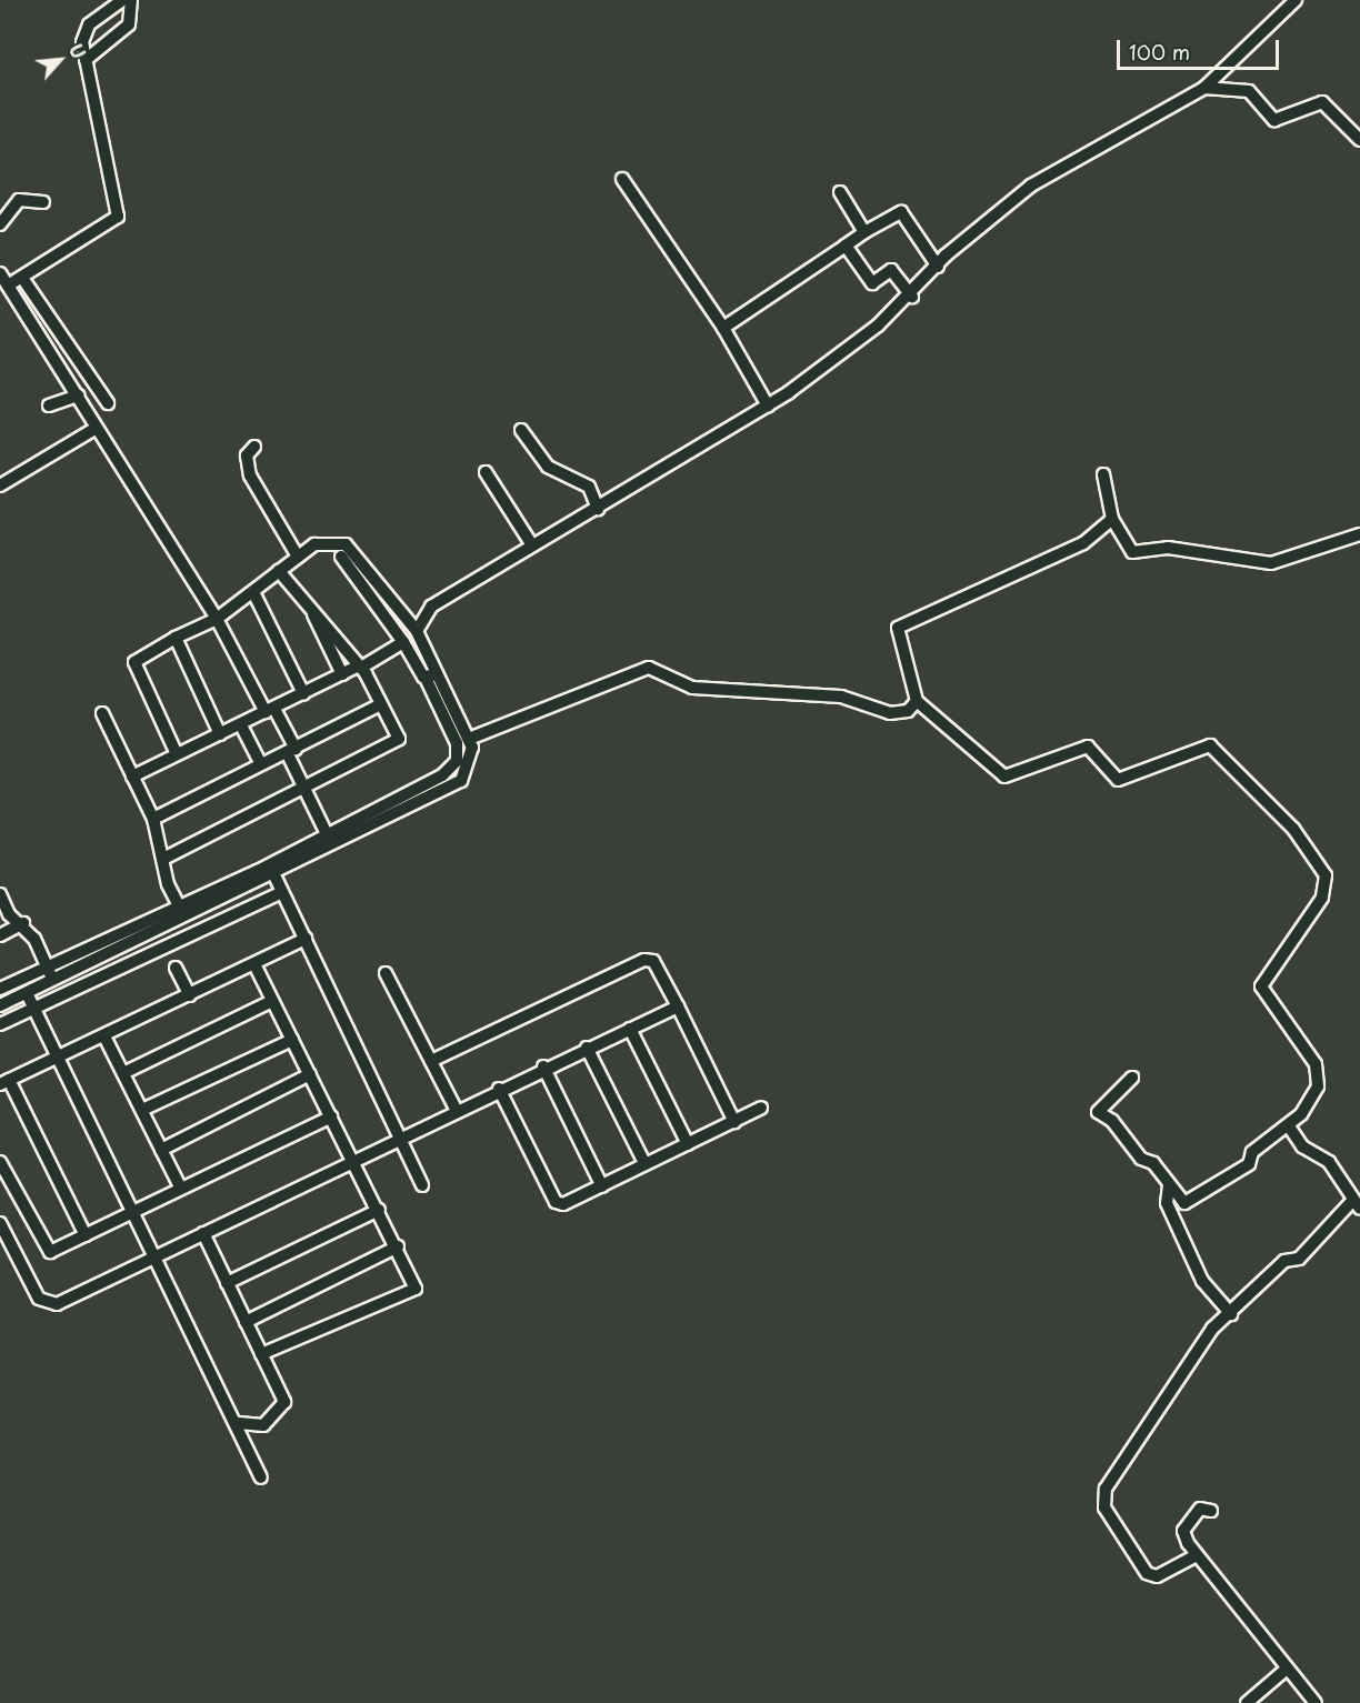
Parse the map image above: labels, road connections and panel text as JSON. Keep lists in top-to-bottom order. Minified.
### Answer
{"scale_bar":"100 m","north":"top right"}
